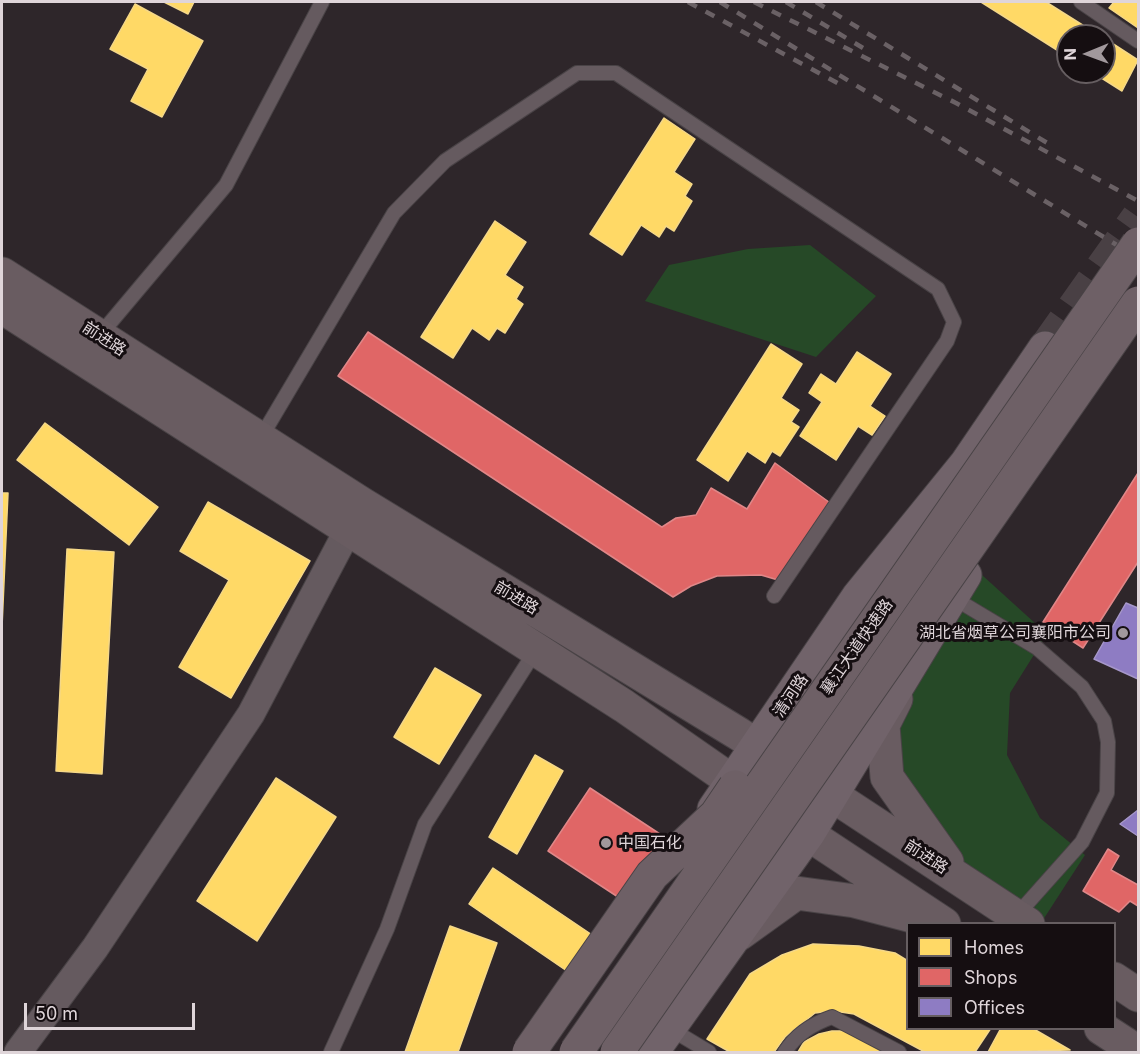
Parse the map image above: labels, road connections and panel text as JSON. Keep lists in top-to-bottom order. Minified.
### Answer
{"streets":{"highway":["襄江大道快速路"],"main road":["清河路"],"street":["前进路"]},"crossings":[["前进路","清河路"]],"places":["湖北省烟草公司襄阳市公司","中国石化"],"legend":["Homes","Shops","Offices"],"scale_bar":"50 m","north":"left"}
